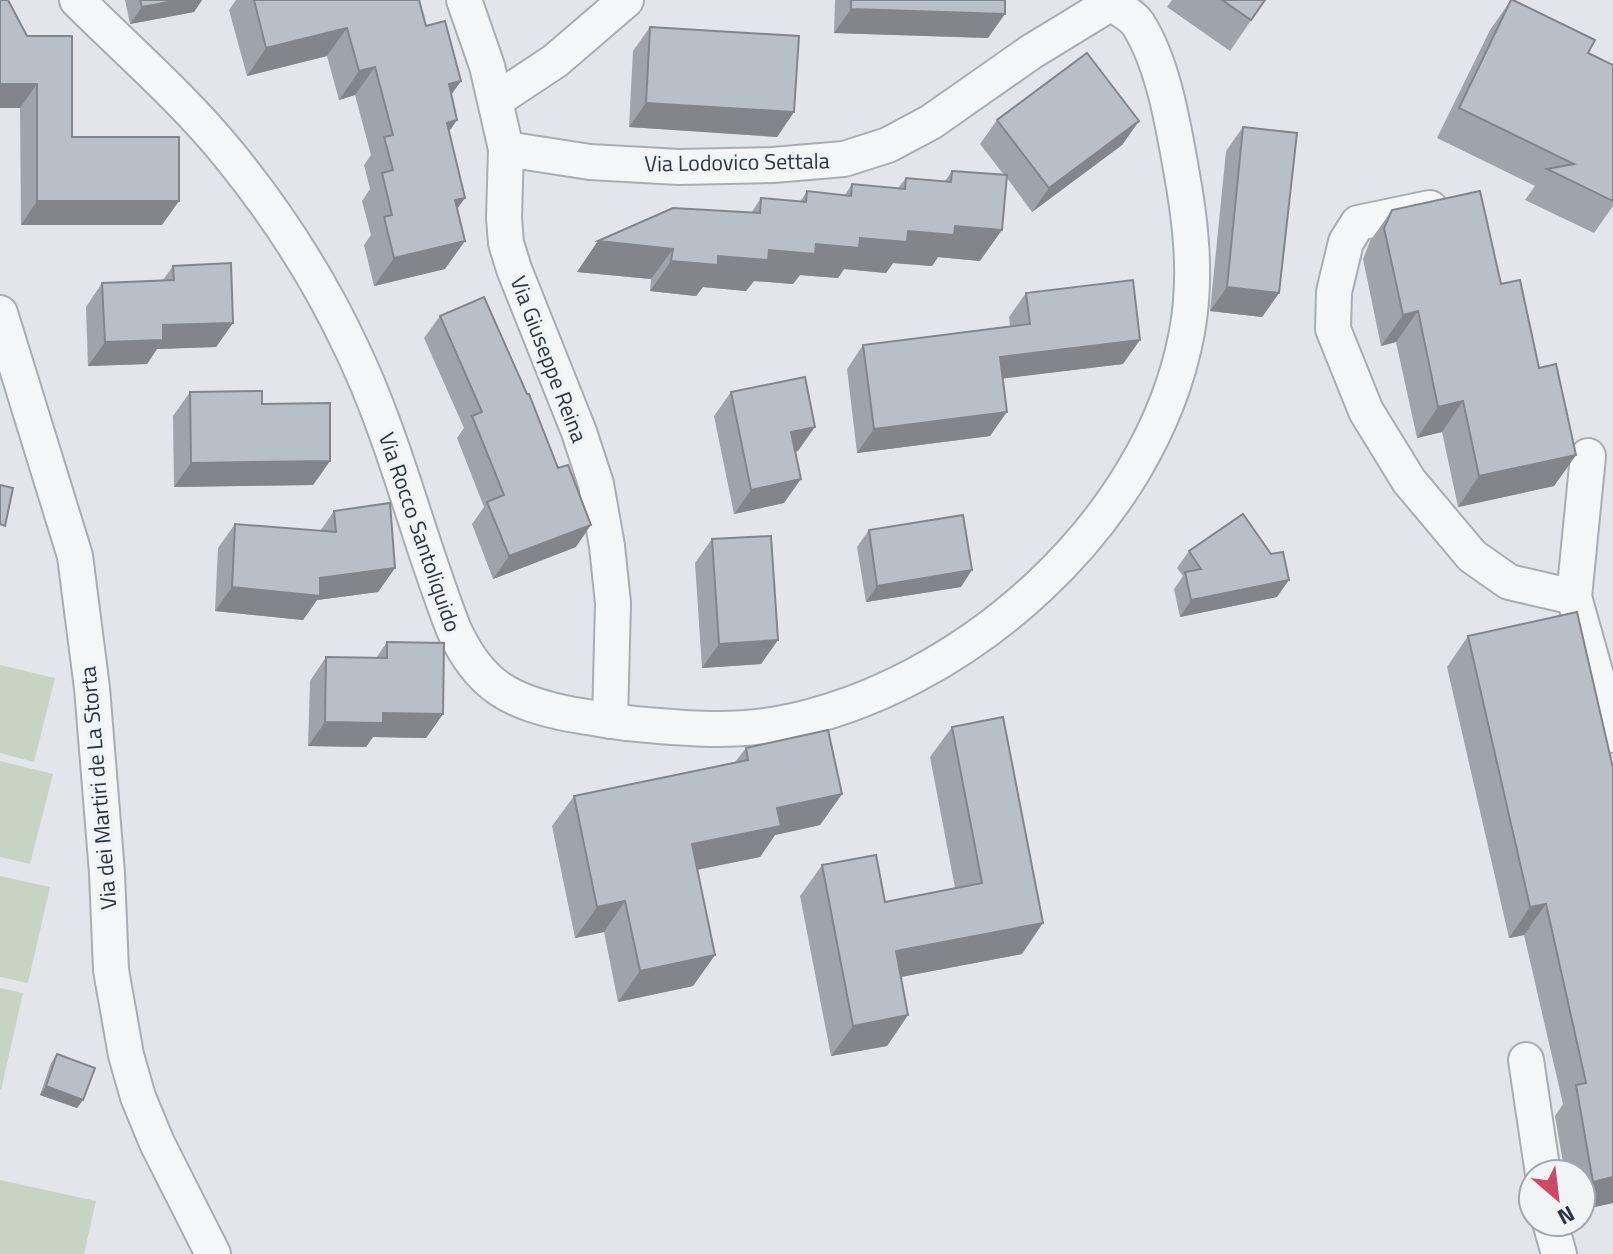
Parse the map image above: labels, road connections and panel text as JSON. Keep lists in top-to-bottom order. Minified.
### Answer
{"streets":{"street":["Via Lodovico Settala","Via Giuseppe Reina","Via Rocco Santoliquido","Via dei Martiri de La Storta"]},"crossings":[["Via Lodovico Settala","Via Giuseppe Reina"],["Via Lodovico Settala","Via Rocco Santoliquido"],["Via Giuseppe Reina","Via Rocco Santoliquido"]],"north":"bottom right"}
